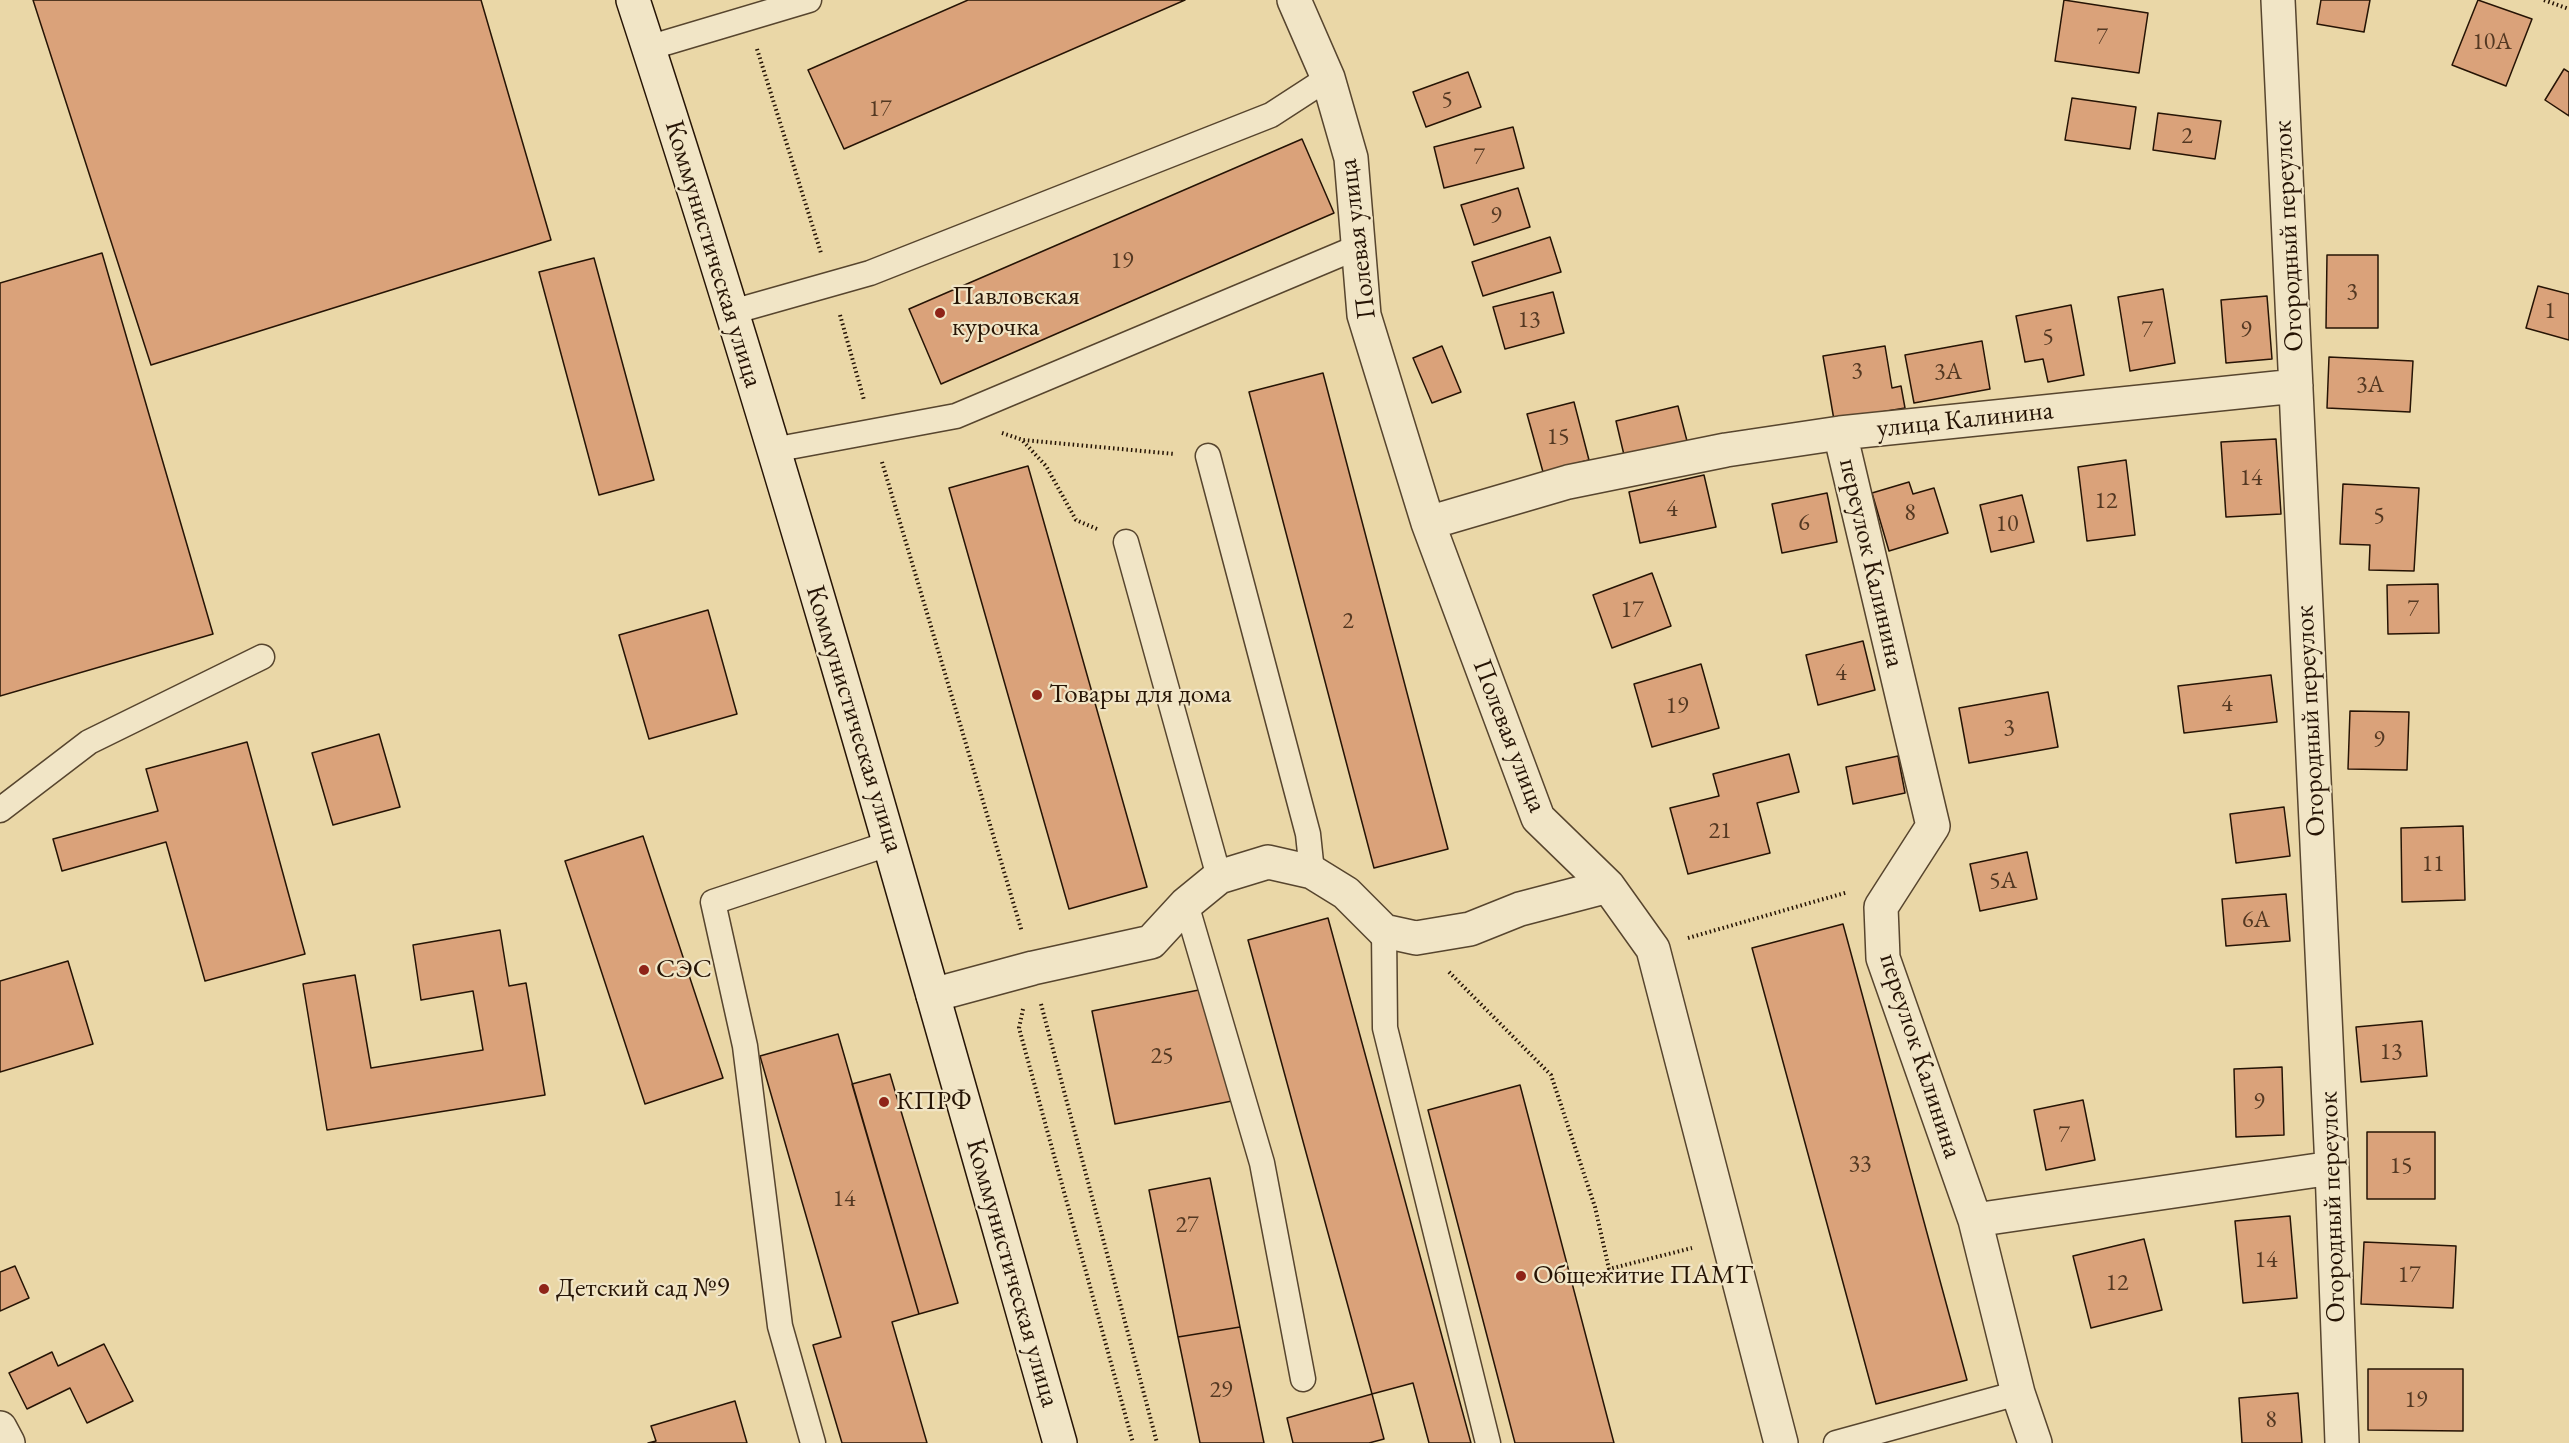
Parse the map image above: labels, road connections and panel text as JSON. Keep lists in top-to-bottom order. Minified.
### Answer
{"streets":{"street":["Огородный переулок","Полевая улица","Коммунистическая улица","улица Калинина","переулок Калинина"]},"crossings":[["Огородный переулок","улица Калинина"],["Полевая улица","улица Калинина"],["улица Калинина","переулок Калинина"]],"places":["Павловская курочка","Товары для дома","СЭС","КПРФ","Общежитие ПАМТ","Детский сад №9"],"house_numbers":["7","10А","5","17","2","7","9","19","3","1","13","7","9","5","3","3А","3А","15","14","12","4","8","5","6","10","7","17","2","4","4","19","3","9","21","11","5А","6А","13","25","9","7","33","15","14","27","14","17","12","29","19","8"]}
